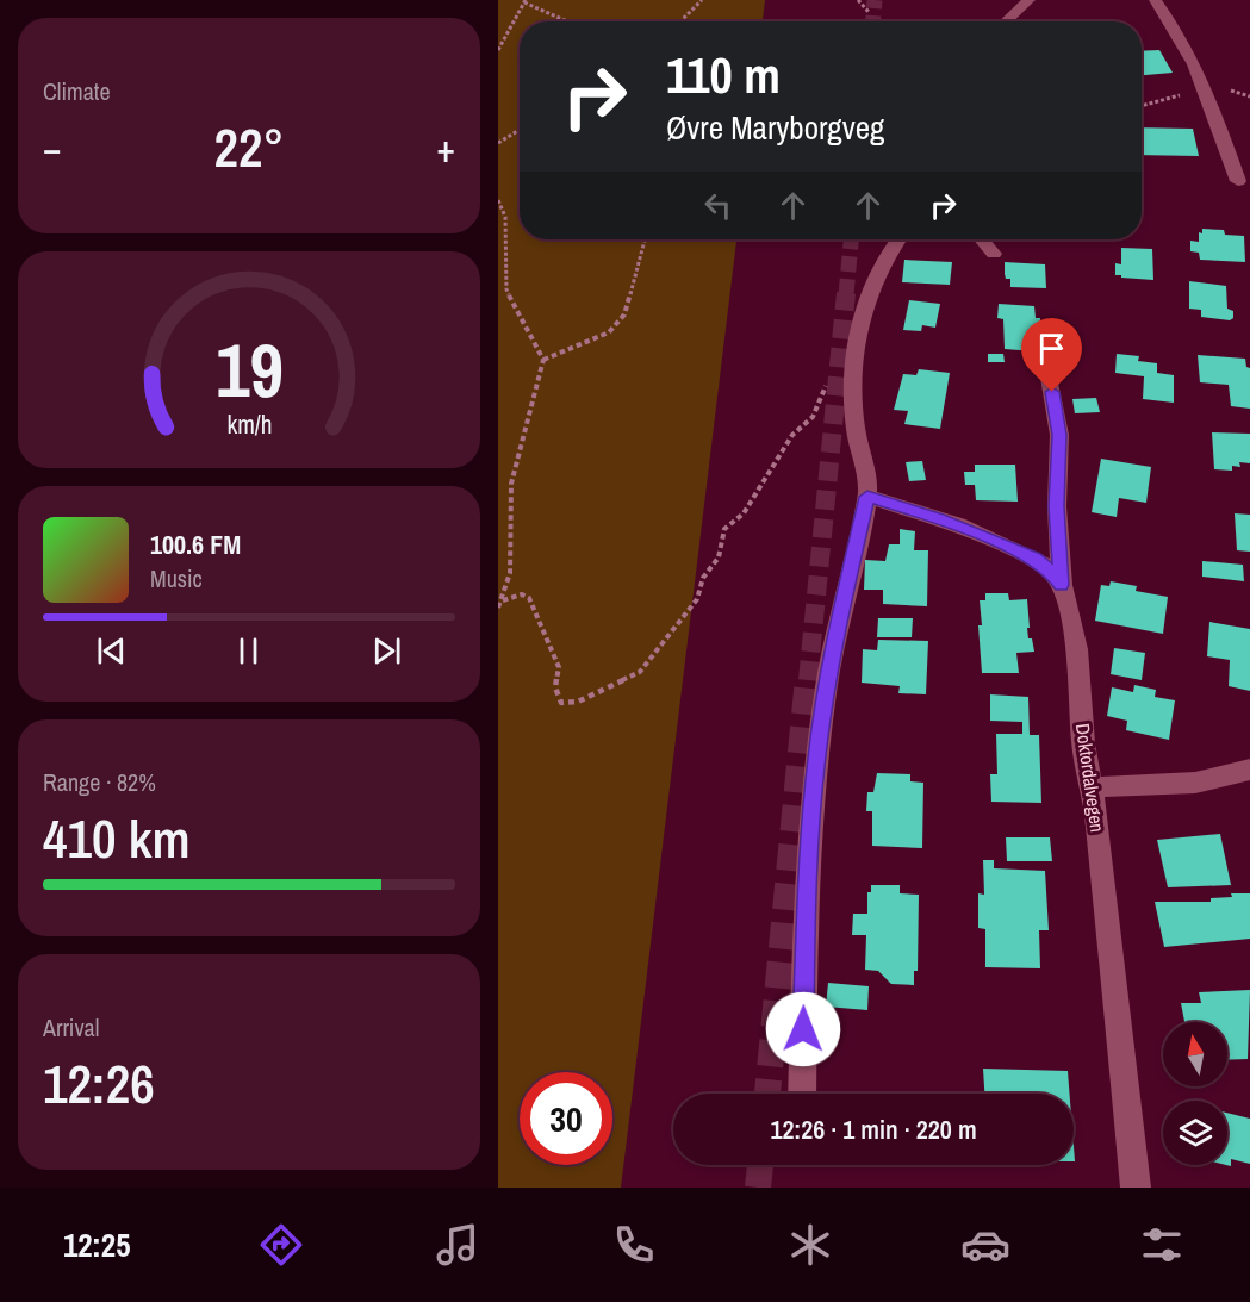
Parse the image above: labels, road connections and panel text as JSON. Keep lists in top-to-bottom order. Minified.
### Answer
{"streets":{"street":["Doktordalvegen"]},"north":"top","page":{"tile":["Climate",["Range · 82%","410 km"],["Arrival","12:26"]],"turn":["110 m","Øvre Maryborgveg"],"heat":["−","22°","+"],"song":["100.6 FM","Music"],"limit":"30","trip":"12:26 · 1 min · 220 m","tabs":"12:25","gauge":["19","km/h"]}}
